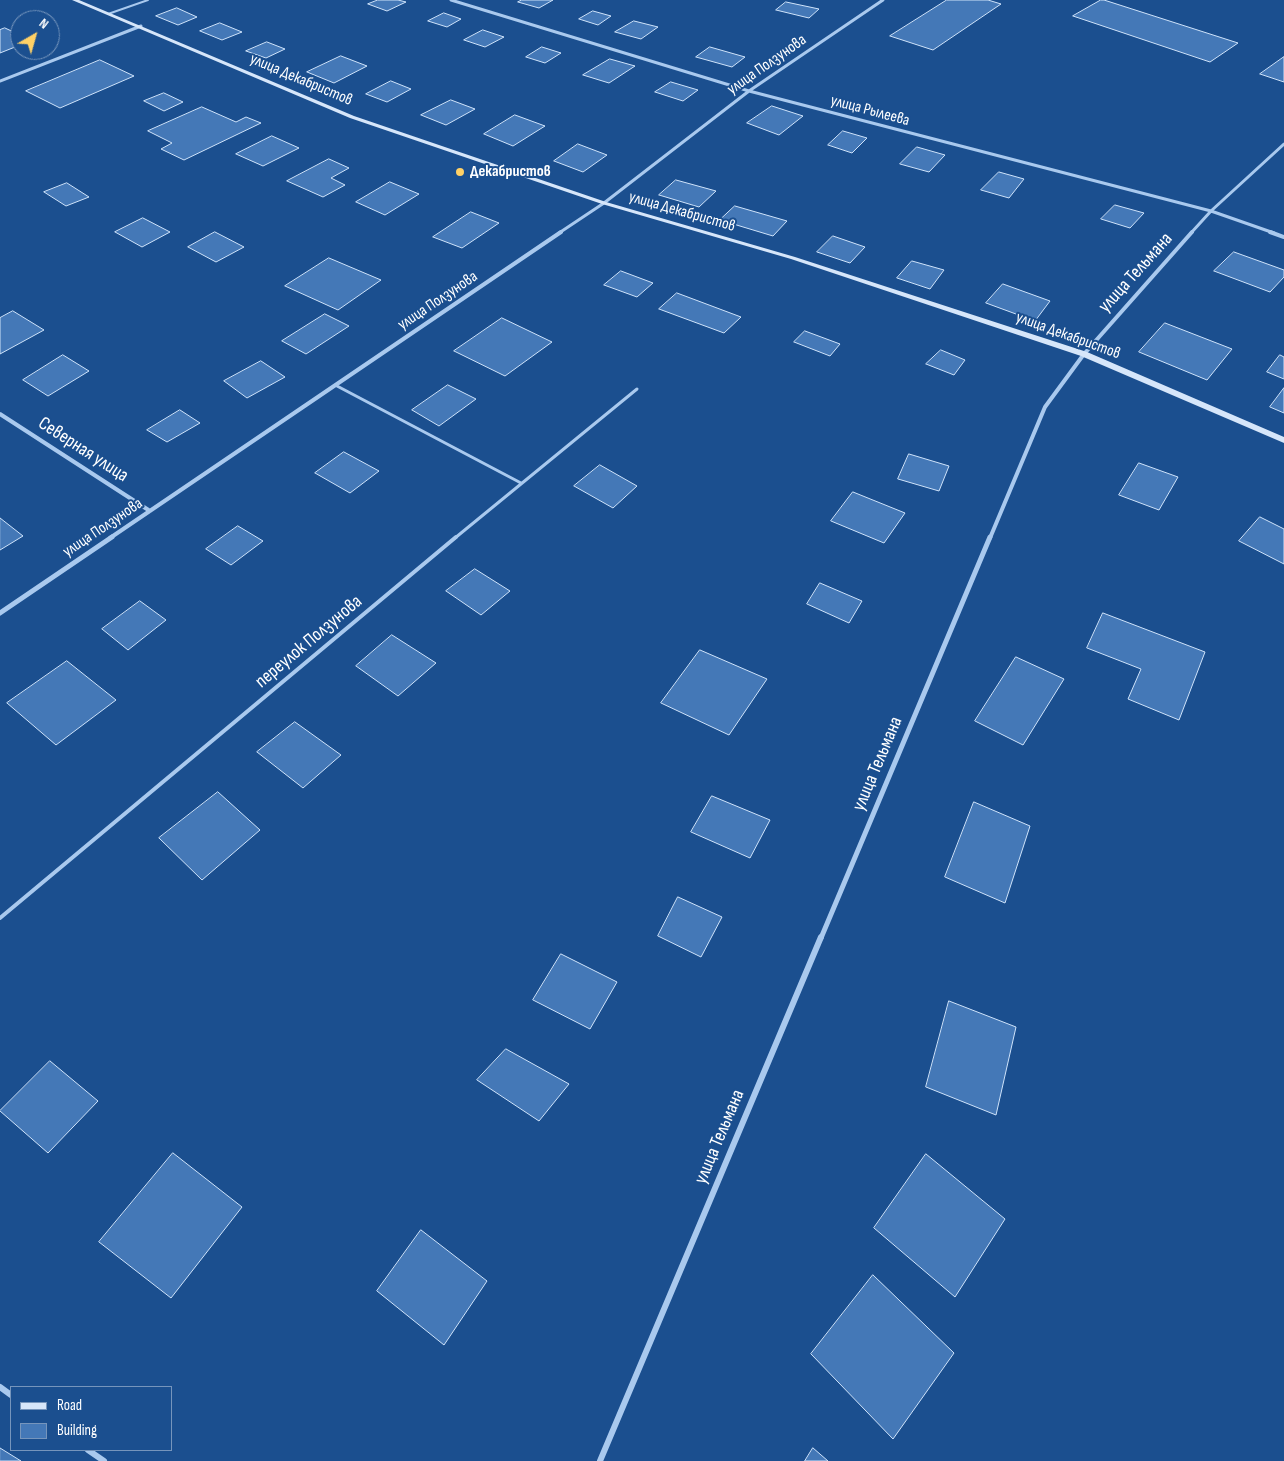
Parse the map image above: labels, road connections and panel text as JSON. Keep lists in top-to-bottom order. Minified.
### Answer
{"streets":{"street":["улица Ползунова","улица Декабристов","улица Рылеева","улица Тельмана","Северная улица"],"lane":["переулок Ползунова"]},"crossings":[["улица Ползунова","улица Декабристов"],["улица Ползунова","улица Рылеева"],["улица Ползунова","Северная улица"],["улица Декабристов","улица Тельмана"],["улица Рылеева","улица Тельмана"]],"places":["Декабристов"],"legend":["Road","Building"],"north":"top right"}
